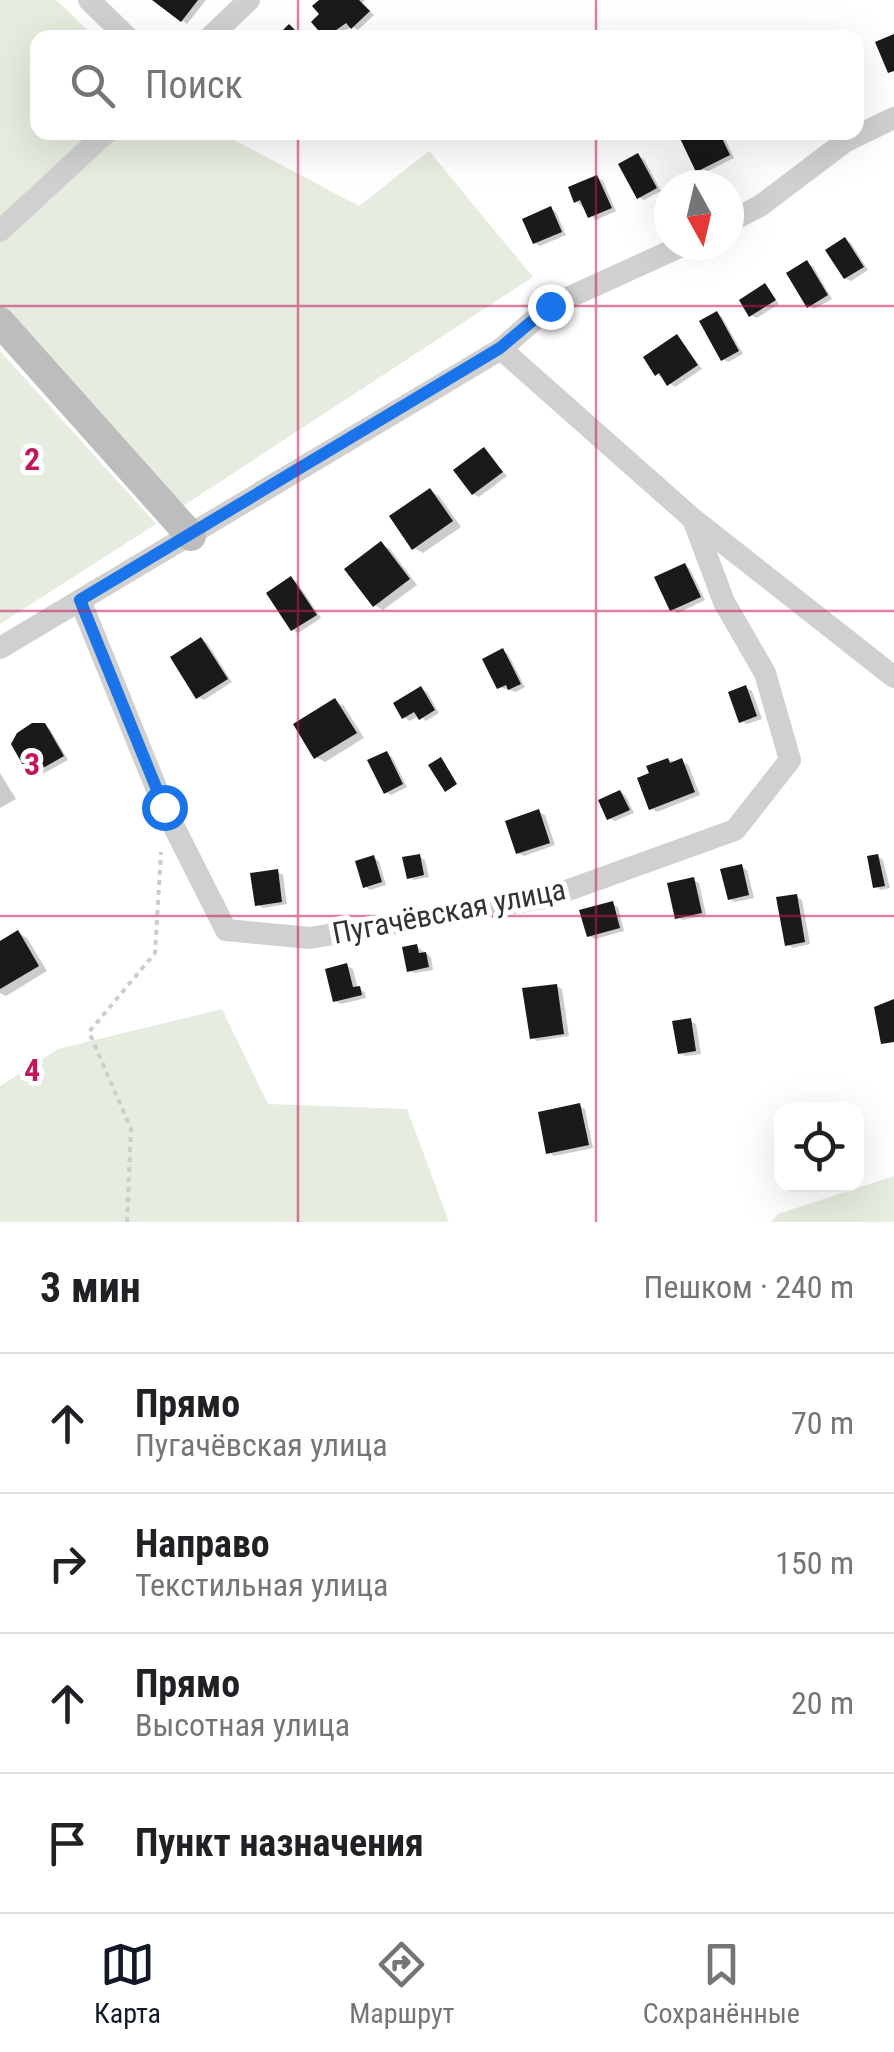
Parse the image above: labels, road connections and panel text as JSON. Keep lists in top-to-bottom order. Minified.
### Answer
{"streets":{"street":["Пугачёвская улица"]},"north":"bottom","page":{"search":"Поиск","heading":["3 мин","Пешком · 240 m"],"list":[["Прямо","Пугачёвская улица","70 m"],["Направо","Текстильная улица","150 m"],["Прямо","Высотная улица","20 m"],"Пункт назначения"],"nav":["Карта","Маршрут","Сохранённые"]},"grid":{"rows":["2","3","4"]}}
